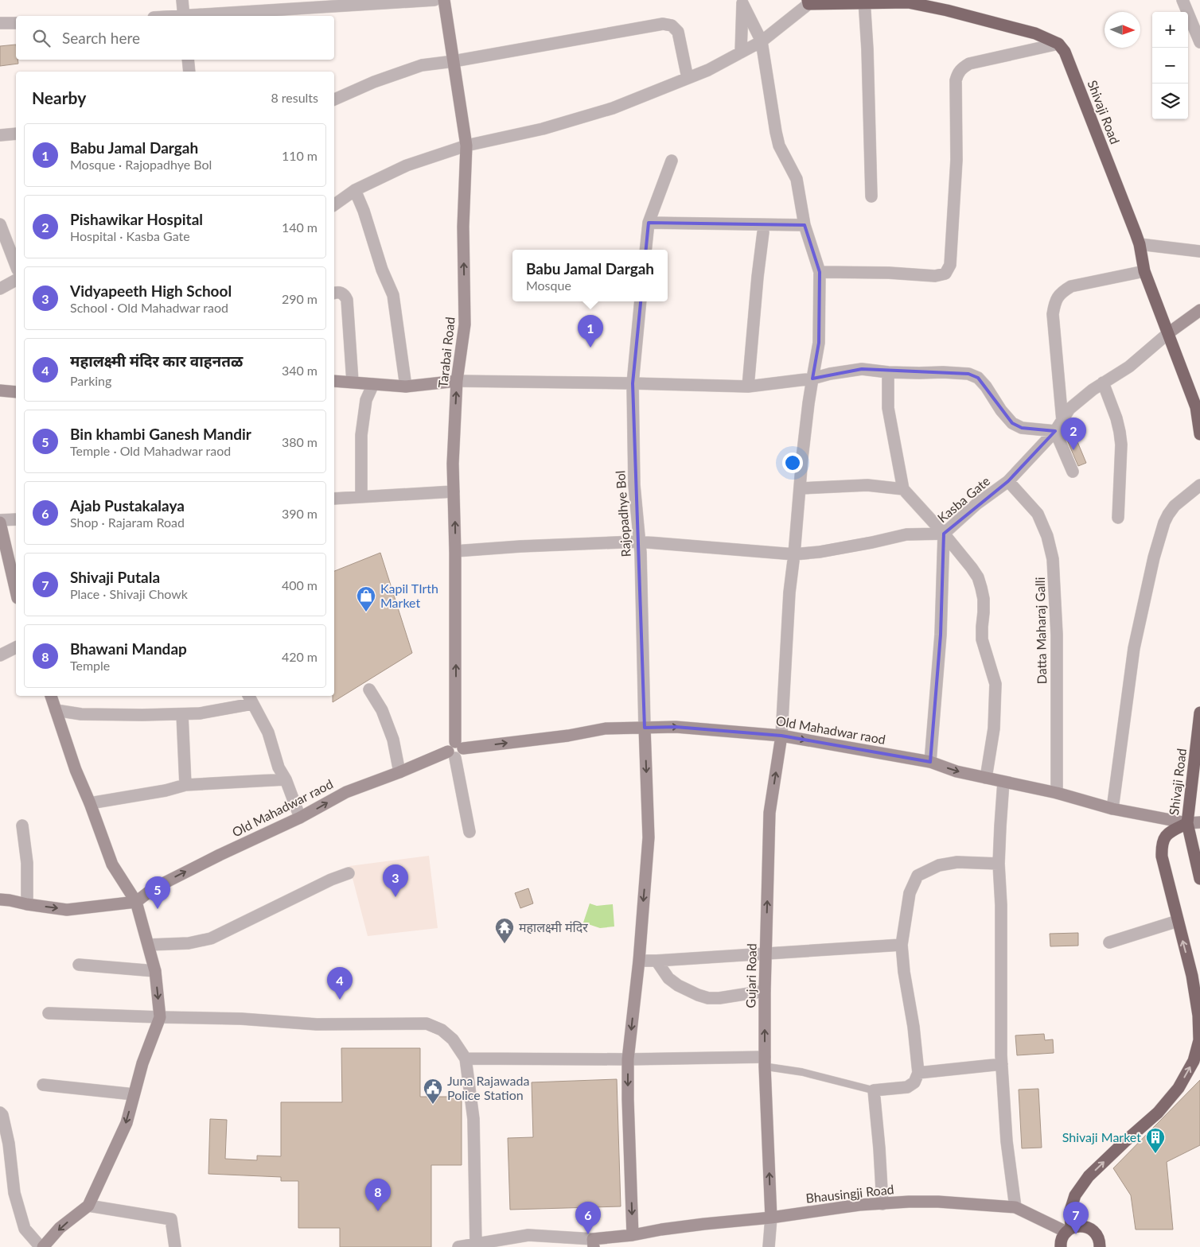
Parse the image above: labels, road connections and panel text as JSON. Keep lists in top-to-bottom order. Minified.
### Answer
{"streets":{"highway":["Shivaji Road"],"street":["Tarabai Road","Kasba Gate","Rajopadhye Bol","Datta Maharaj Galli","Old Mahadwar raod","Gujari Road","Bhausingji Road"]},"crossings":[["Shivaji Road","Kasba Gate"],["Shivaji Road","Old Mahadwar raod"],["Shivaji Road","Bhausingji Road"],["Tarabai Road","Old Mahadwar raod"],["Kasba Gate","Datta Maharaj Galli"],["Kasba Gate","Old Mahadwar raod"],["Rajopadhye Bol","Old Mahadwar raod"],["Datta Maharaj Galli","Old Mahadwar raod"],["Old Mahadwar raod","Gujari Road"],["Gujari Road","Bhausingji Road"]],"one_way":["Gujari Road"],"places":{"shop":["Kapil TIrth Market"],"temple":["महालक्ष्मी मंदिर"],"public building":["Juna Rajawada Police Station"],"building":["Shivaji Market"]},"north":"right","page":{"map_buttons":["+","−"],"search":"Search here","heading":["Nearby","8 results"],"list":[{"mark":"1","name":"Babu Jamal Dargah","note":"Mosque · Rajopadhye Bol","value":"110 m"},{"mark":"2","name":"Pishawikar Hospital","note":"Hospital · Kasba Gate","value":"140 m"},{"mark":"3","name":"Vidyapeeth High School","note":"School · Old Mahadwar raod","value":"290 m"},{"mark":"4","name":"महालक्ष्मी मंदिर कार वाहनतळ","note":"Parking","value":"340 m"},{"mark":"5","name":"Bin khambi Ganesh Mandir","note":"Temple · Old Mahadwar raod","value":"380 m"},{"mark":"6","name":"Ajab Pustakalaya","note":"Shop · Rajaram Road","value":"390 m"},{"mark":"7","name":"Shivaji Putala","note":"Place · Shivaji Chowk","value":"400 m"},{"mark":"8","name":"Bhawani Mandap","note":"Temple","value":"420 m"}],"popup":["Babu Jamal Dargah","Mosque"],"pins":["1","2","3","5","4","8","6","7"]}}
